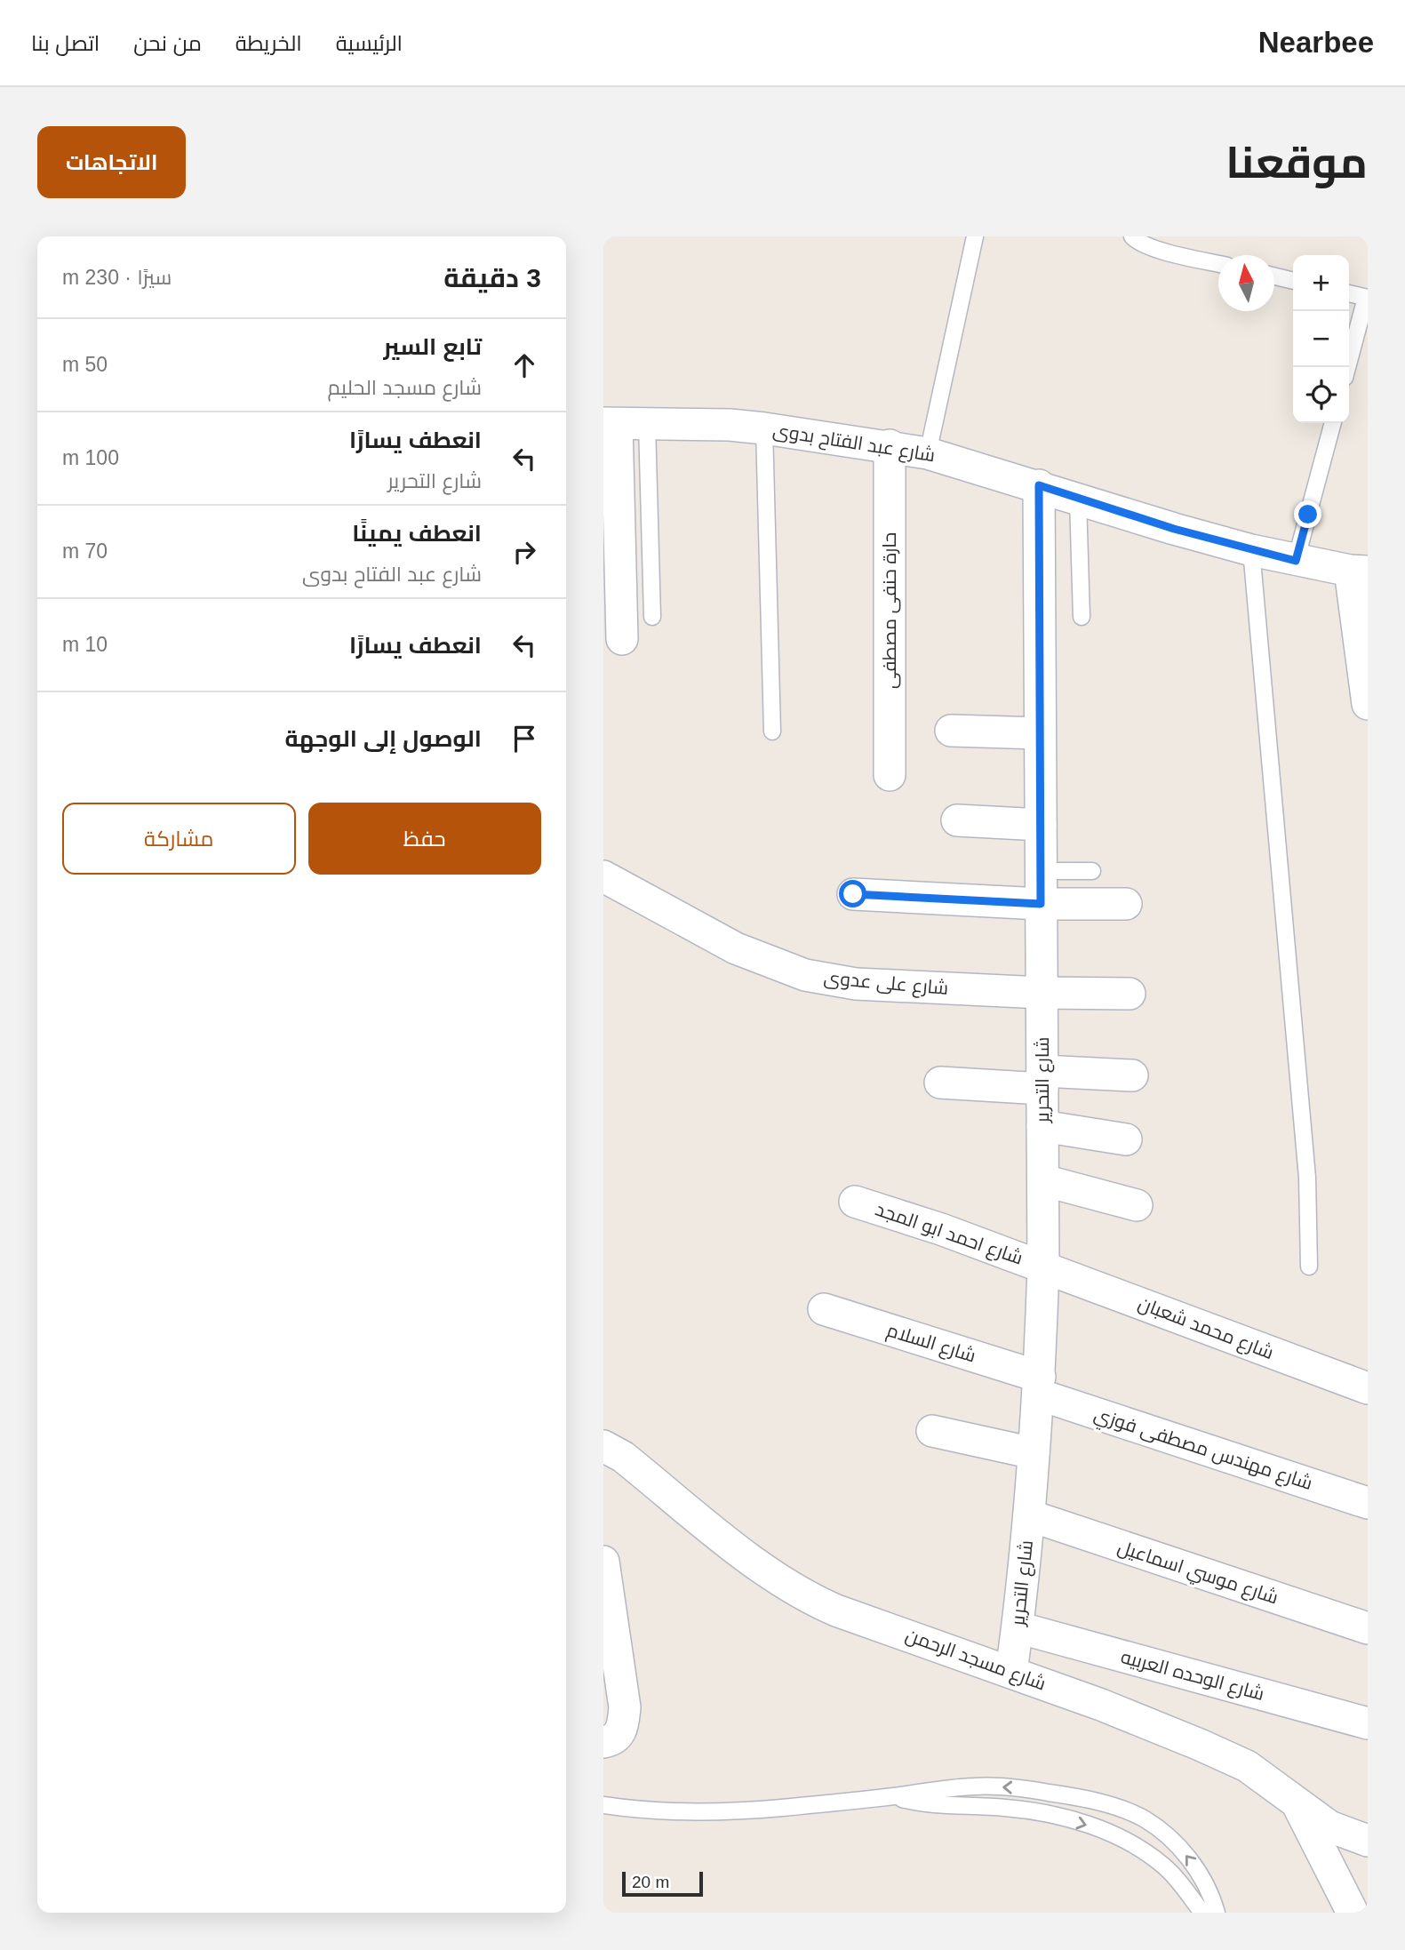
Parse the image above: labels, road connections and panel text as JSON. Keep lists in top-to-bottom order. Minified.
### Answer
{"streets":{"street":["شارع عبد الفتاح بدوى","حارة حنفى مصطفى","شارع على عدوى","شارع التحرير","شارع احمد ابو المجد","شارع محمد شعبان","شارع السلام","شارع مهندس مصطفى فوزي","شارع موسي اسماعيل","شارع مسجد الرحمن","شارع الوحده العربيه"]},"crossings":[["شارع عبد الفتاح بدوى","حارة حنفى مصطفى"],["شارع عبد الفتاح بدوى","شارع التحرير"],["شارع على عدوى","شارع التحرير"],["شارع التحرير","شارع احمد ابو المجد"],["شارع التحرير","شارع محمد شعبان"],["شارع التحرير","شارع السلام"],["شارع التحرير","شارع مهندس مصطفى فوزي"],["شارع التحرير","شارع موسي اسماعيل"],["شارع التحرير","شارع مسجد الرحمن"],["شارع التحرير","شارع الوحده العربيه"],["شارع احمد ابو المجد","شارع محمد شعبان"],["شارع السلام","شارع مهندس مصطفى فوزي"]],"scale_bar":"20 m","north":"top","page":{"header":"Nearbee","nav":["الرئيسية","الخريطة","من نحن","اتصل بنا"],"title":"موقعنا","buttons":["الاتجاهات",["حفظ","مشاركة"]],"heading":["3 دقيقة","سيرًا · 230 m"],"map_buttons":["+","−"],"list":[["تابع السير","شارع مسجد الحليم","50 m"],["انعطف يسارًا","شارع التحرير","100 m"],["انعطف يمينًا","شارع عبد الفتاح بدوى","70 m"],["انعطف يسارًا","10 m"],"الوصول إلى الوجهة"],"scale":"20 m"}}
